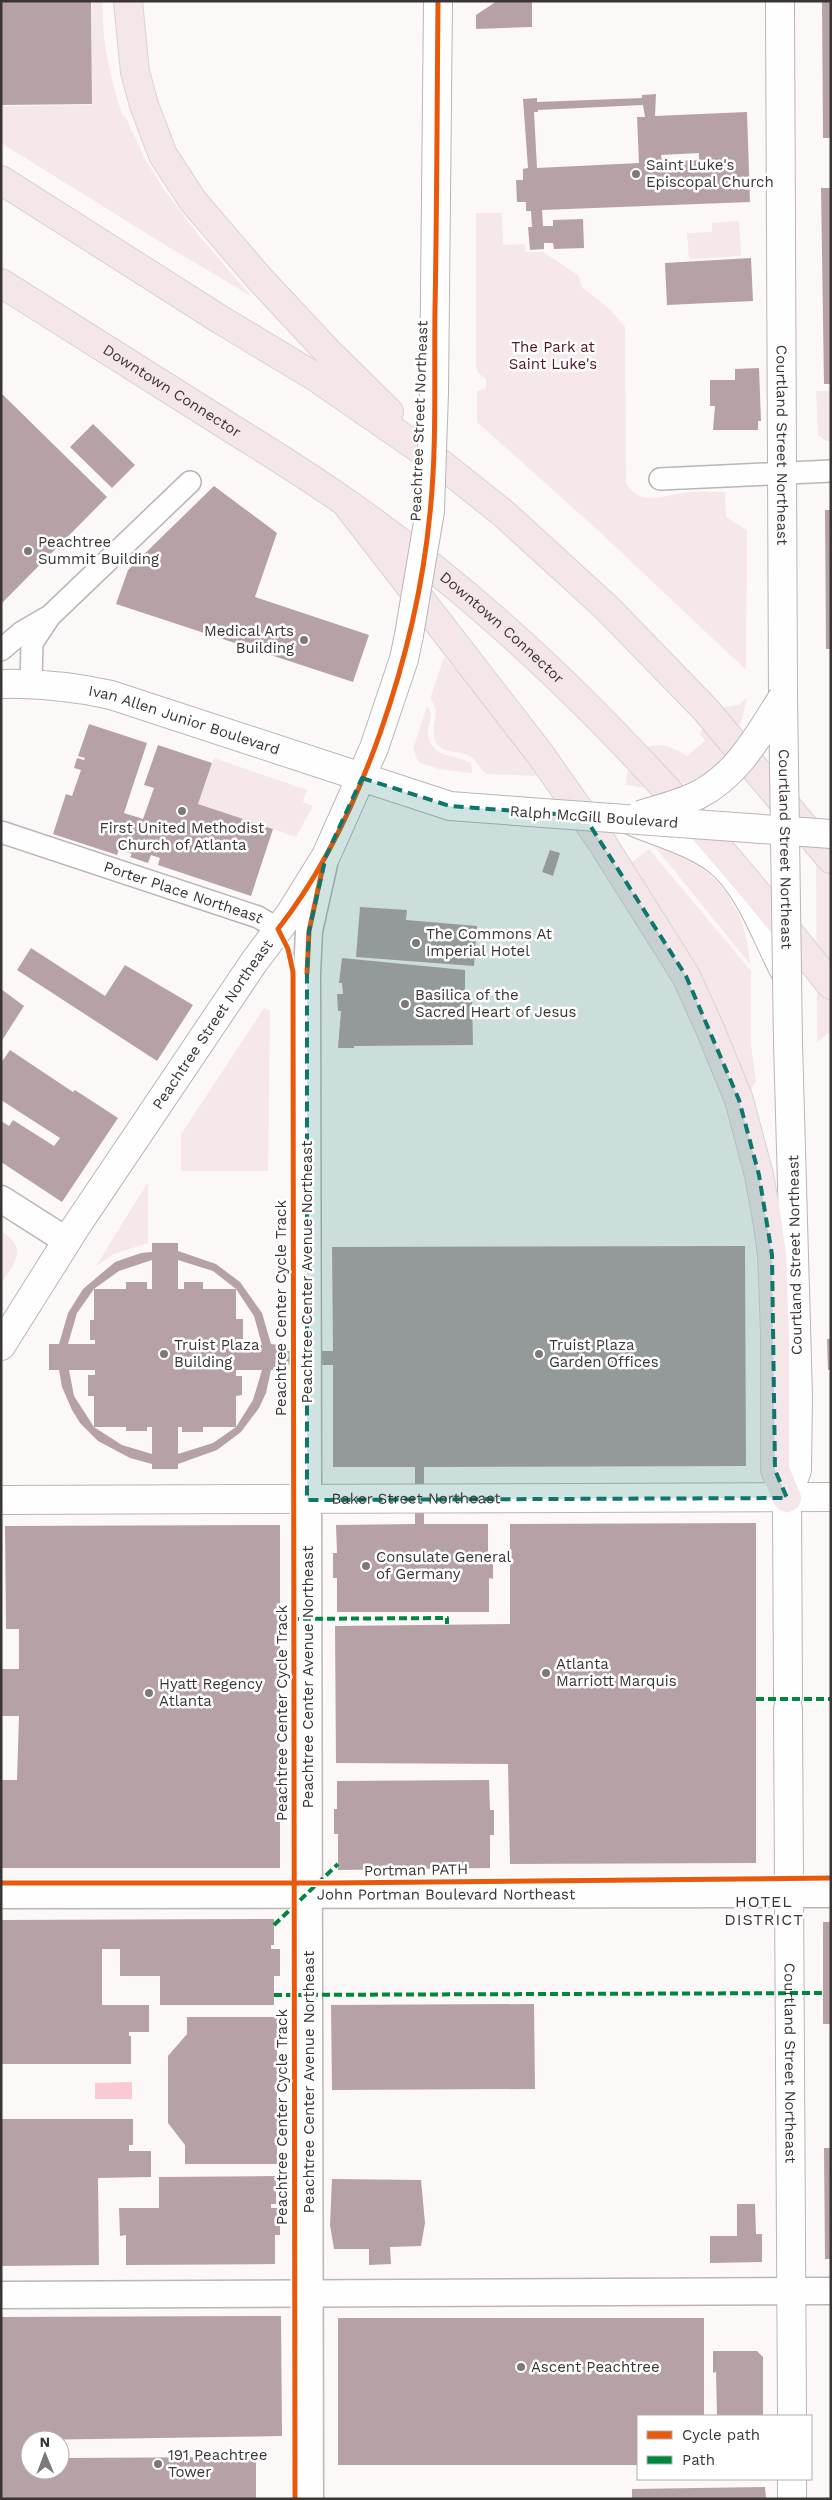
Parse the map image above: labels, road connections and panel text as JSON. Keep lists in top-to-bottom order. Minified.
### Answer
{"streets":{"highway":["Downtown Connector"],"main road":["Peachtree Street Northeast","Courtland Street Northeast","Ivan Allen Junior Boulevard","Ralph McGill Boulevard","Baker Street Northeast"],"street":["Porter Place Northeast","Peachtree Center Avenue Northeast","John Portman Boulevard Northeast"],"cycle path":["Peachtree Center Cycle Track","Portman PATH"]},"crossings":[["Peachtree Street Northeast","Ivan Allen Junior Boulevard"],["Peachtree Street Northeast","Ralph McGill Boulevard"],["Peachtree Street Northeast","Porter Place Northeast"],["Peachtree Street Northeast","Peachtree Center Avenue Northeast"],["Courtland Street Northeast","Ralph McGill Boulevard"],["Courtland Street Northeast","Baker Street Northeast"],["Courtland Street Northeast","John Portman Boulevard Northeast"],["Ivan Allen Junior Boulevard","Ralph McGill Boulevard"],["Peachtree Center Avenue Northeast","Baker Street Northeast"],["Peachtree Center Avenue Northeast","John Portman Boulevard Northeast"]],"districts":["HOTEL DISTRICT"],"parks":["The Park at Saint Luke's"],"places":["Saint Luke's Episcopal Church","Peachtree Summit Building","Medical Arts Building","First United Methodist Church of Atlanta","The Commons At Imperial Hotel","Basilica of the Sacred Heart of Jesus","Truist Plaza Building","Truist Plaza Garden Offices","Consulate General of Germany","Atlanta Marriott Marquis","Hyatt Regency Atlanta","Ascent Peachtree","191 Peachtree Tower"],"legend":["Cycle path","Path"],"north":"top"}
